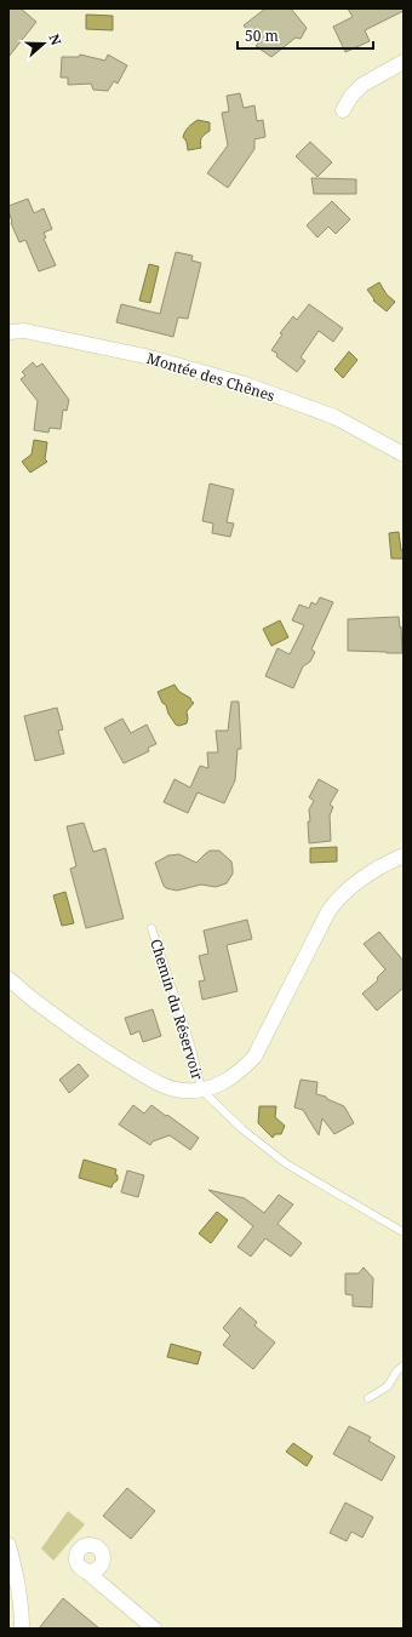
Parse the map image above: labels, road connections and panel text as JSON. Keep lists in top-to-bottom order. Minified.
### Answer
{"streets":{"street":["Montée des Chênes"],"lane":["Chemin du Réservoir"]},"scale_bar":"50 m","north":"right"}
